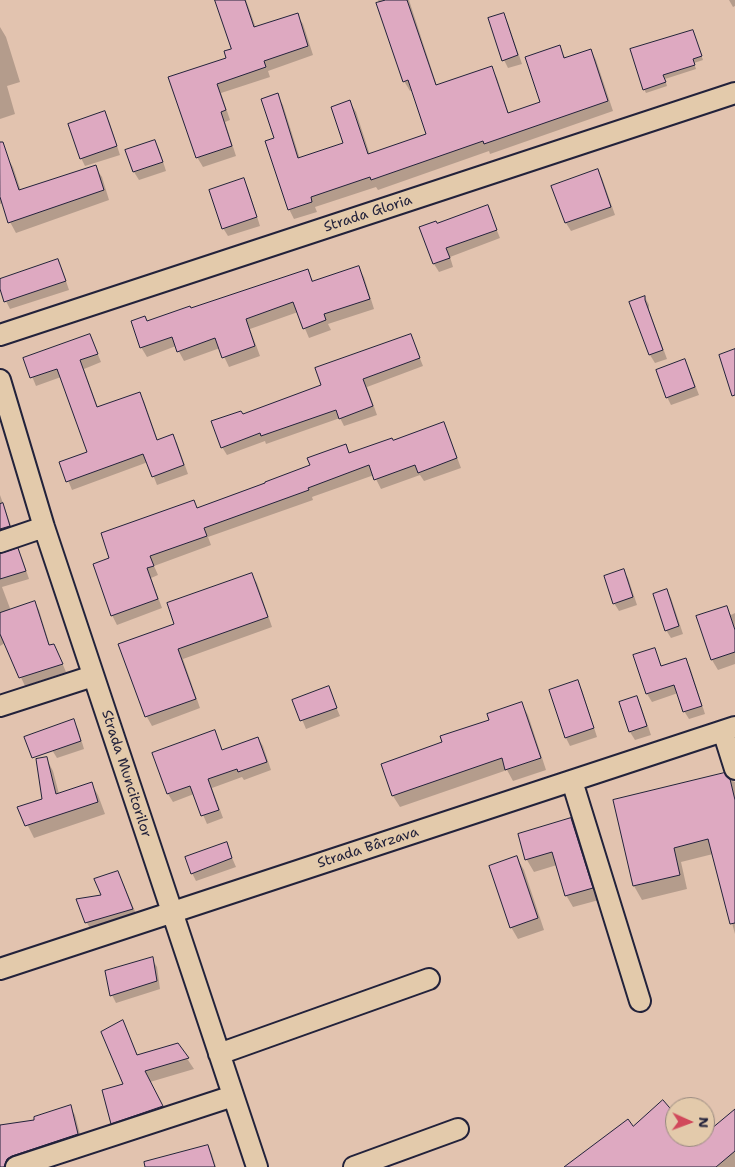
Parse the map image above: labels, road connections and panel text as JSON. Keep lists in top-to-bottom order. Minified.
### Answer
{"streets":{"street":["Strada Gloria","Strada Muncitorilor","Strada Bârzava"]},"crossings":[["Strada Muncitorilor","Strada Bârzava"]],"north":"right"}
